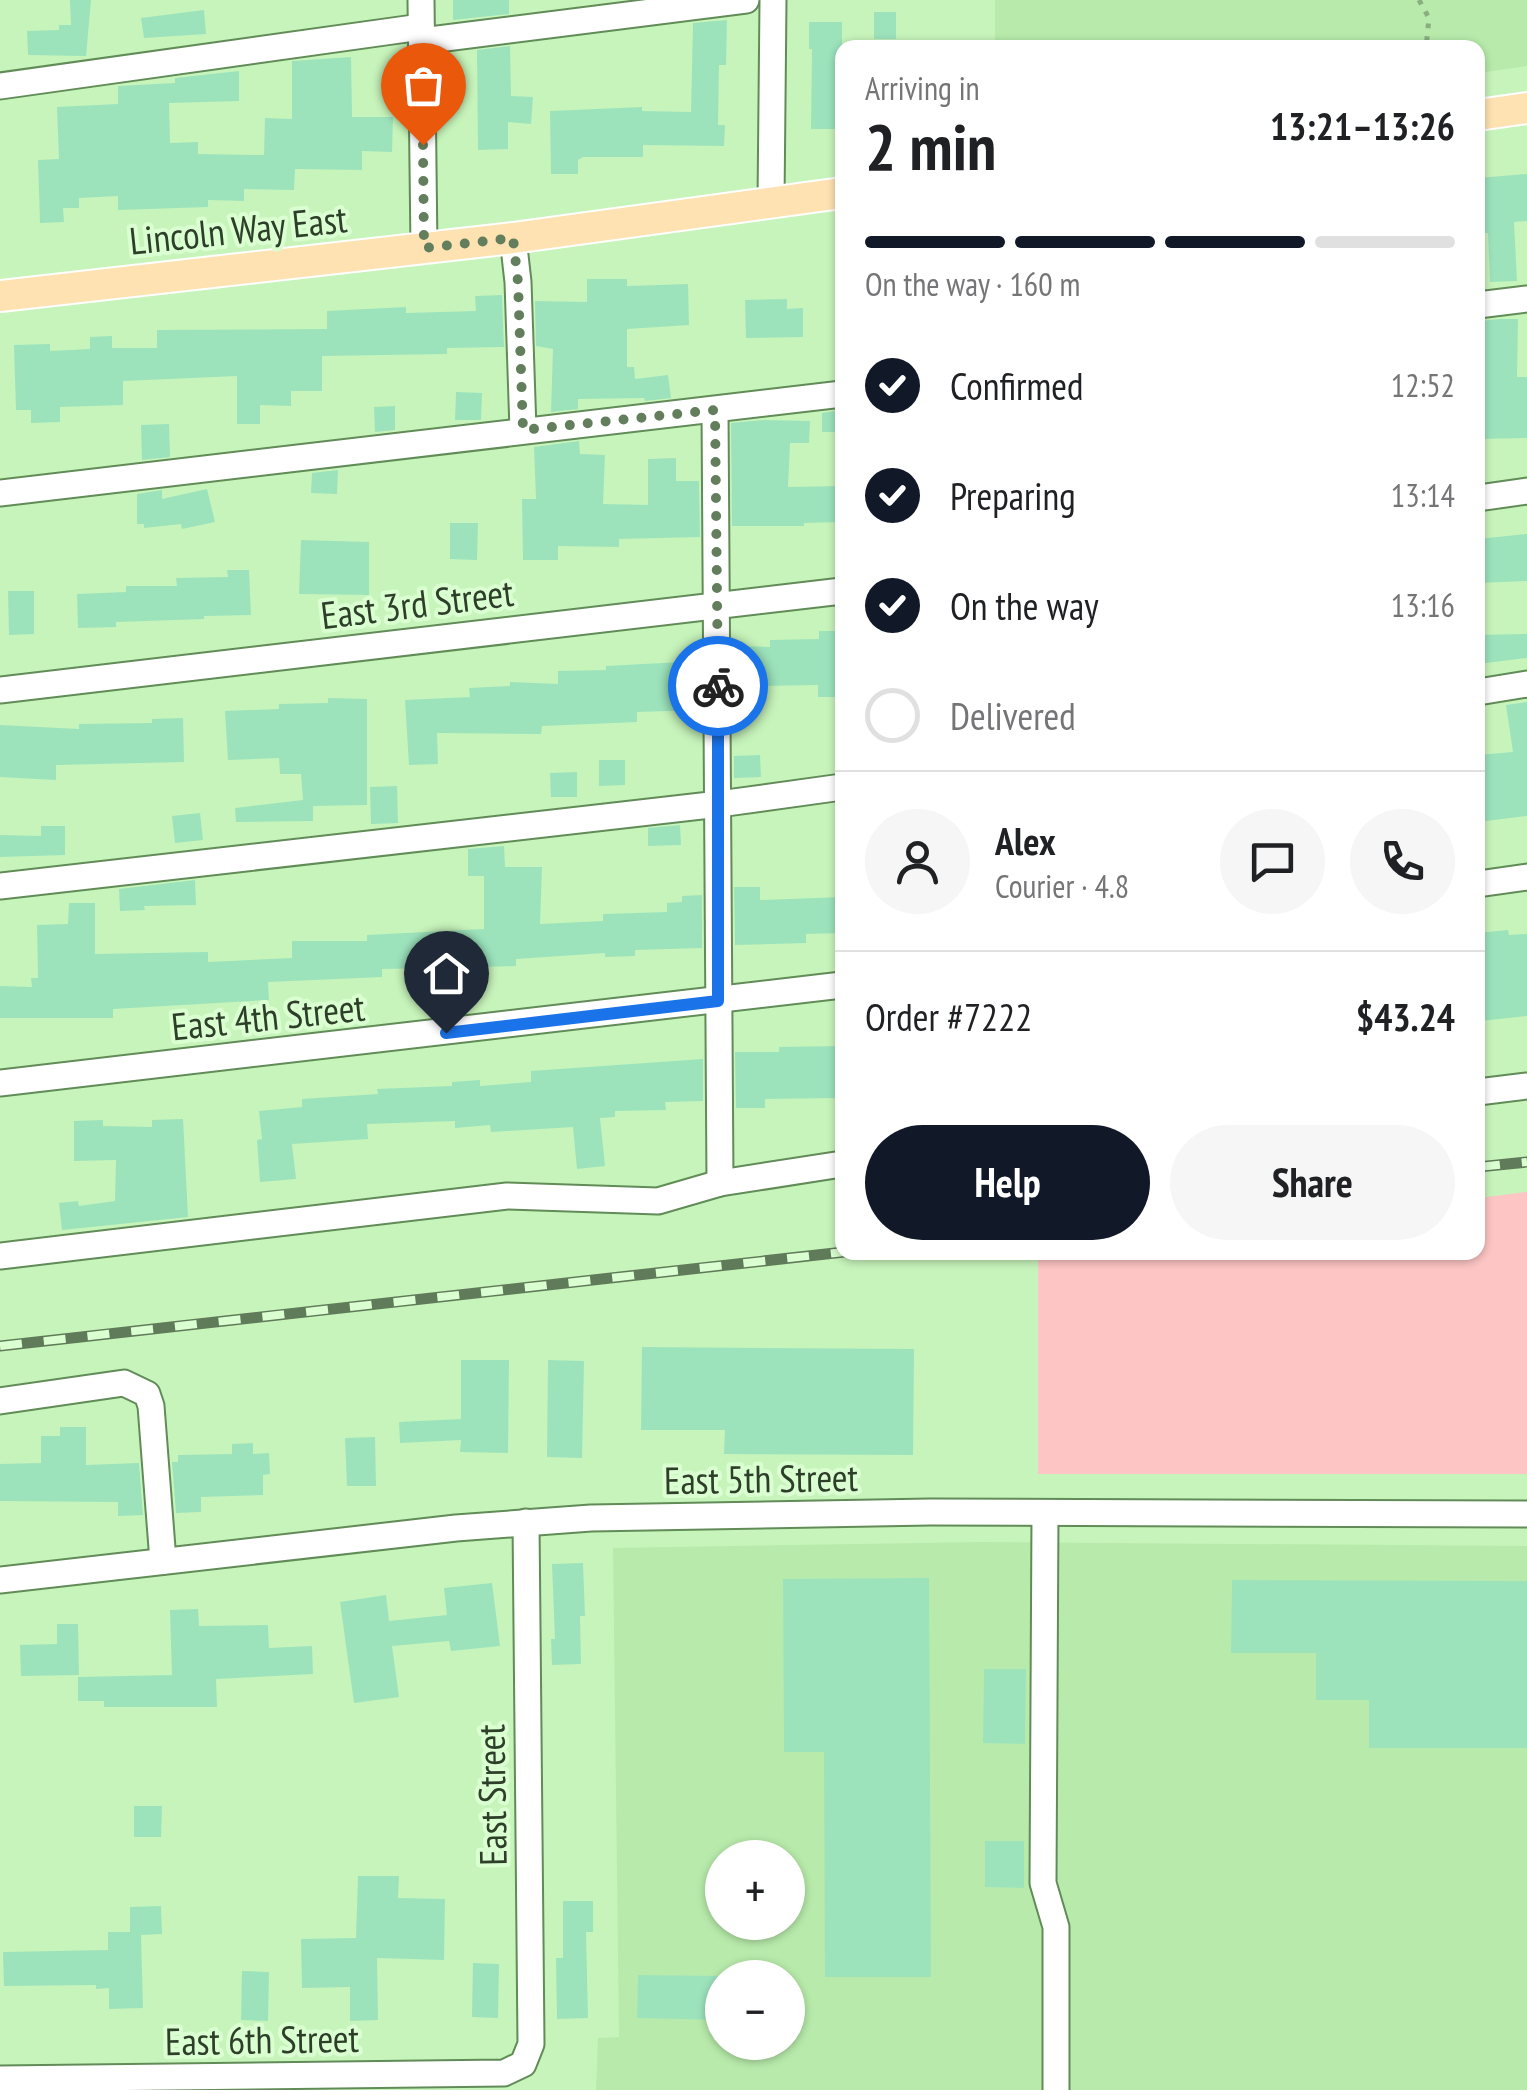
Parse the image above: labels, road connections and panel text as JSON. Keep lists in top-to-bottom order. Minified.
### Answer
{"streets":{"main road":["Lincoln Way East"],"street":["East 3rd Street","East 4th Street","East 5th Street","East Street","East 6th Street"]},"crossings":[["East 5th Street","East Street"],["East Street","East 6th Street"]],"page":{"heading":["2 min","Arriving in","13:21–13:26"],"panel":["Alex","Courier · 4.8","Order #7222","$43.24"],"bar":"On the way · 160 m","list":[["Confirmed","12:52"],["Preparing","13:14"],["On the way","13:16"],"Delivered"],"buttons":["Help","Share"],"map_buttons":["+","−"]}}
